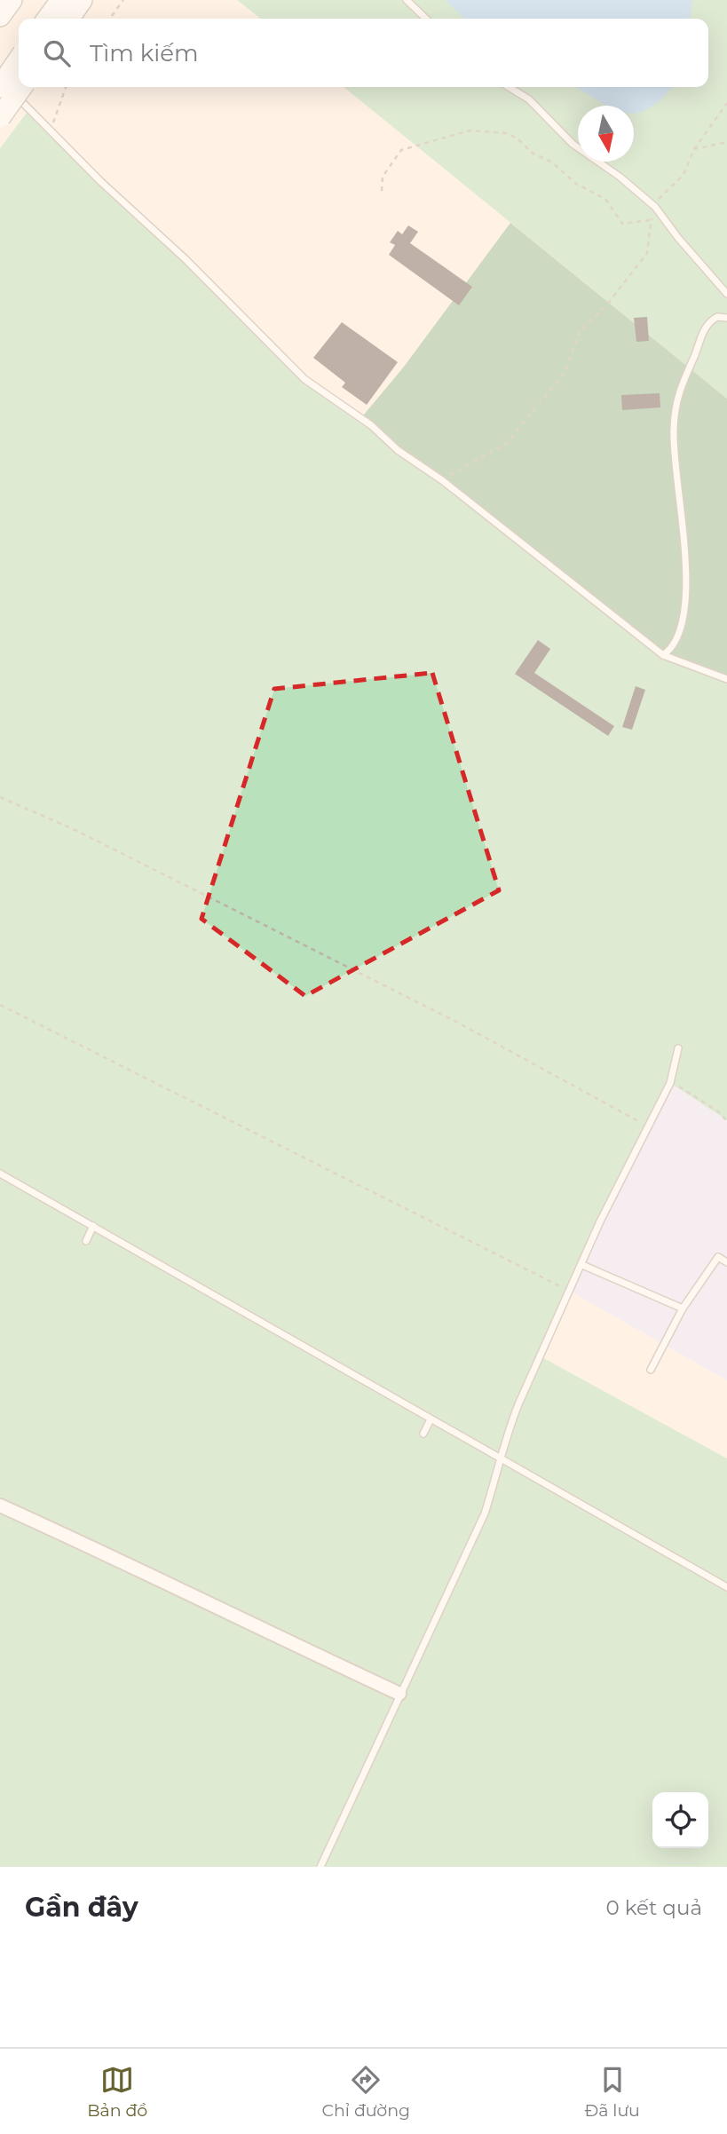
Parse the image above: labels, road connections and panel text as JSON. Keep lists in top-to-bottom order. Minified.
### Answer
{"north":"bottom","page":{"search":"Tìm kiếm","heading":["Gần đây","0 kết quả"],"nav":["Bản đồ","Chỉ đường","Đã lưu"]}}
